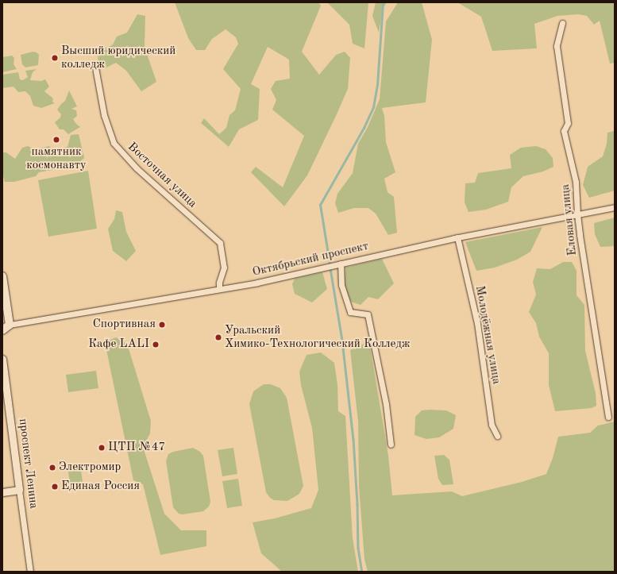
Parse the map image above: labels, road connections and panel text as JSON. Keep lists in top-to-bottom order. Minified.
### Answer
{"streets":{"street":["Восточная улица","Еловая улица","Октябрьский проспект","Молодёжная улица","проспект Ленина"]},"crossings":[["Восточная улица","Октябрьский проспект"],["Еловая улица","Октябрьский проспект"],["Октябрьский проспект","Молодёжная улица"]],"places":["Высший юридический колледж","памятник космонавту","Спортивная","Уральский Химико-Технологический Колледж","Кафе LALI","ЦТП №47","Электромир","Единая Россия"]}
